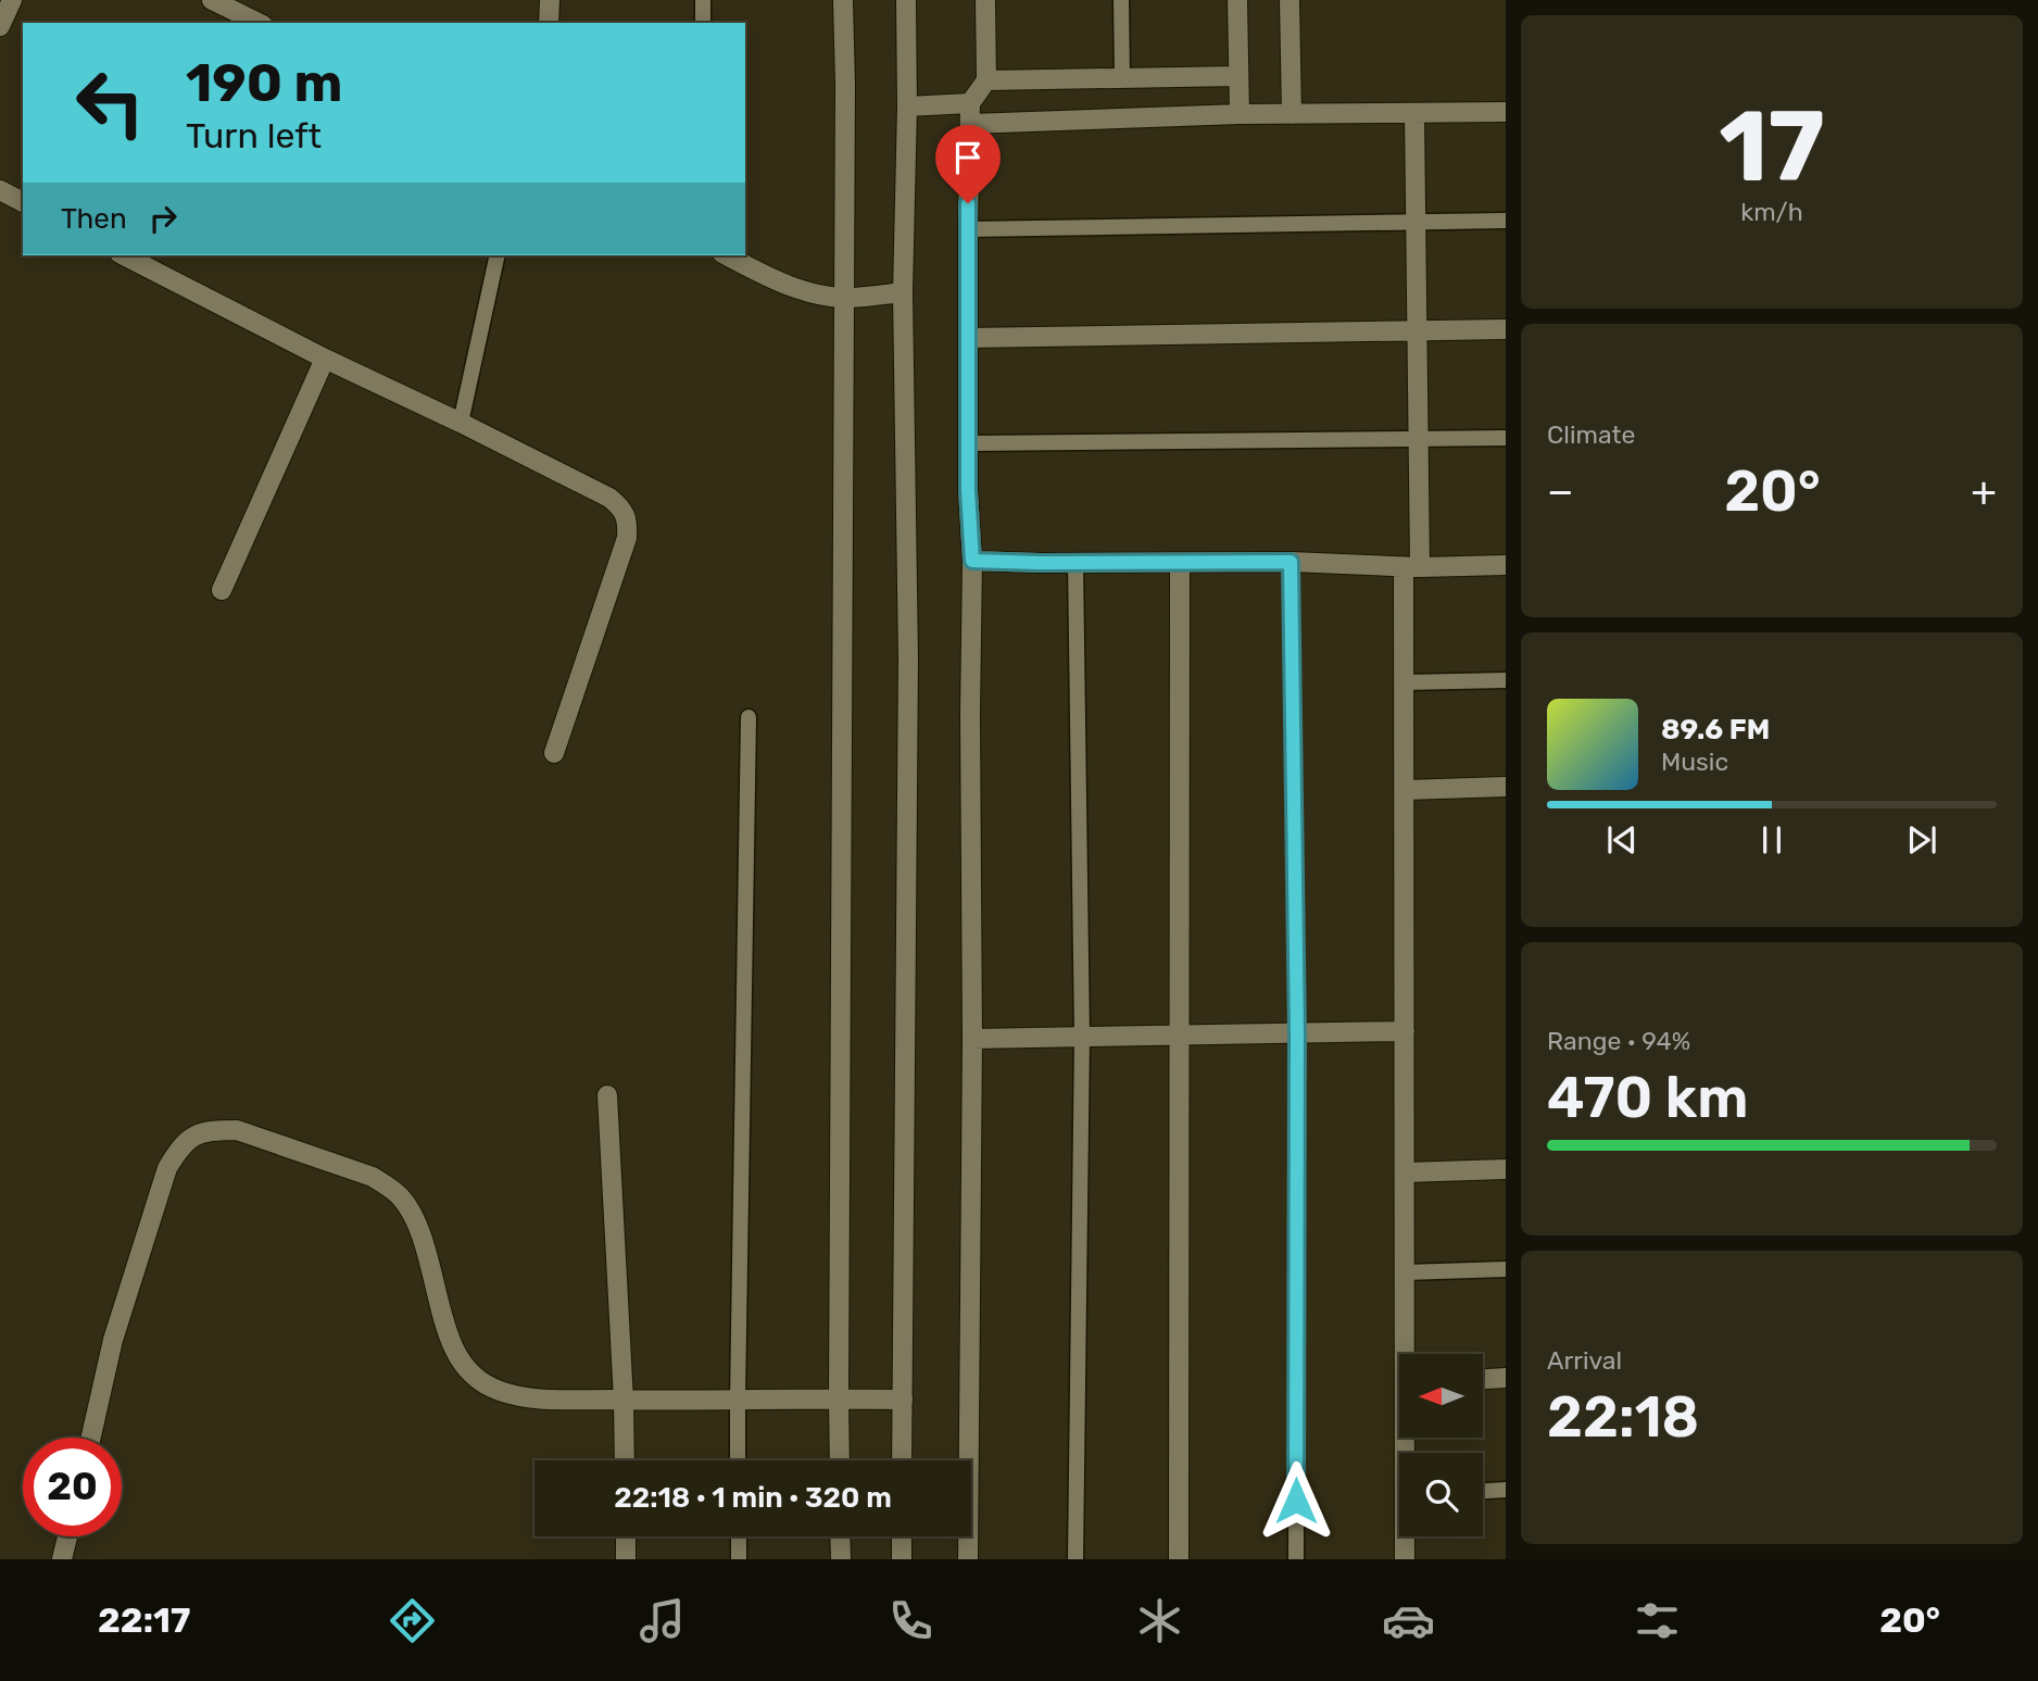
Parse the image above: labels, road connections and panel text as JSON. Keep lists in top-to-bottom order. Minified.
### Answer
{"north":"left","page":{"tile":[["17","km/h"],"Climate",["Range · 94%","470 km"],["Arrival","22:18"]],"turn":["190 m","Turn left"],"then":"Then","heat":["−","20°","+"],"song":["89.6 FM","Music"],"limit":"20","trip":"22:18 · 1 min · 320 m","tabs":["22:17","20°"]}}
